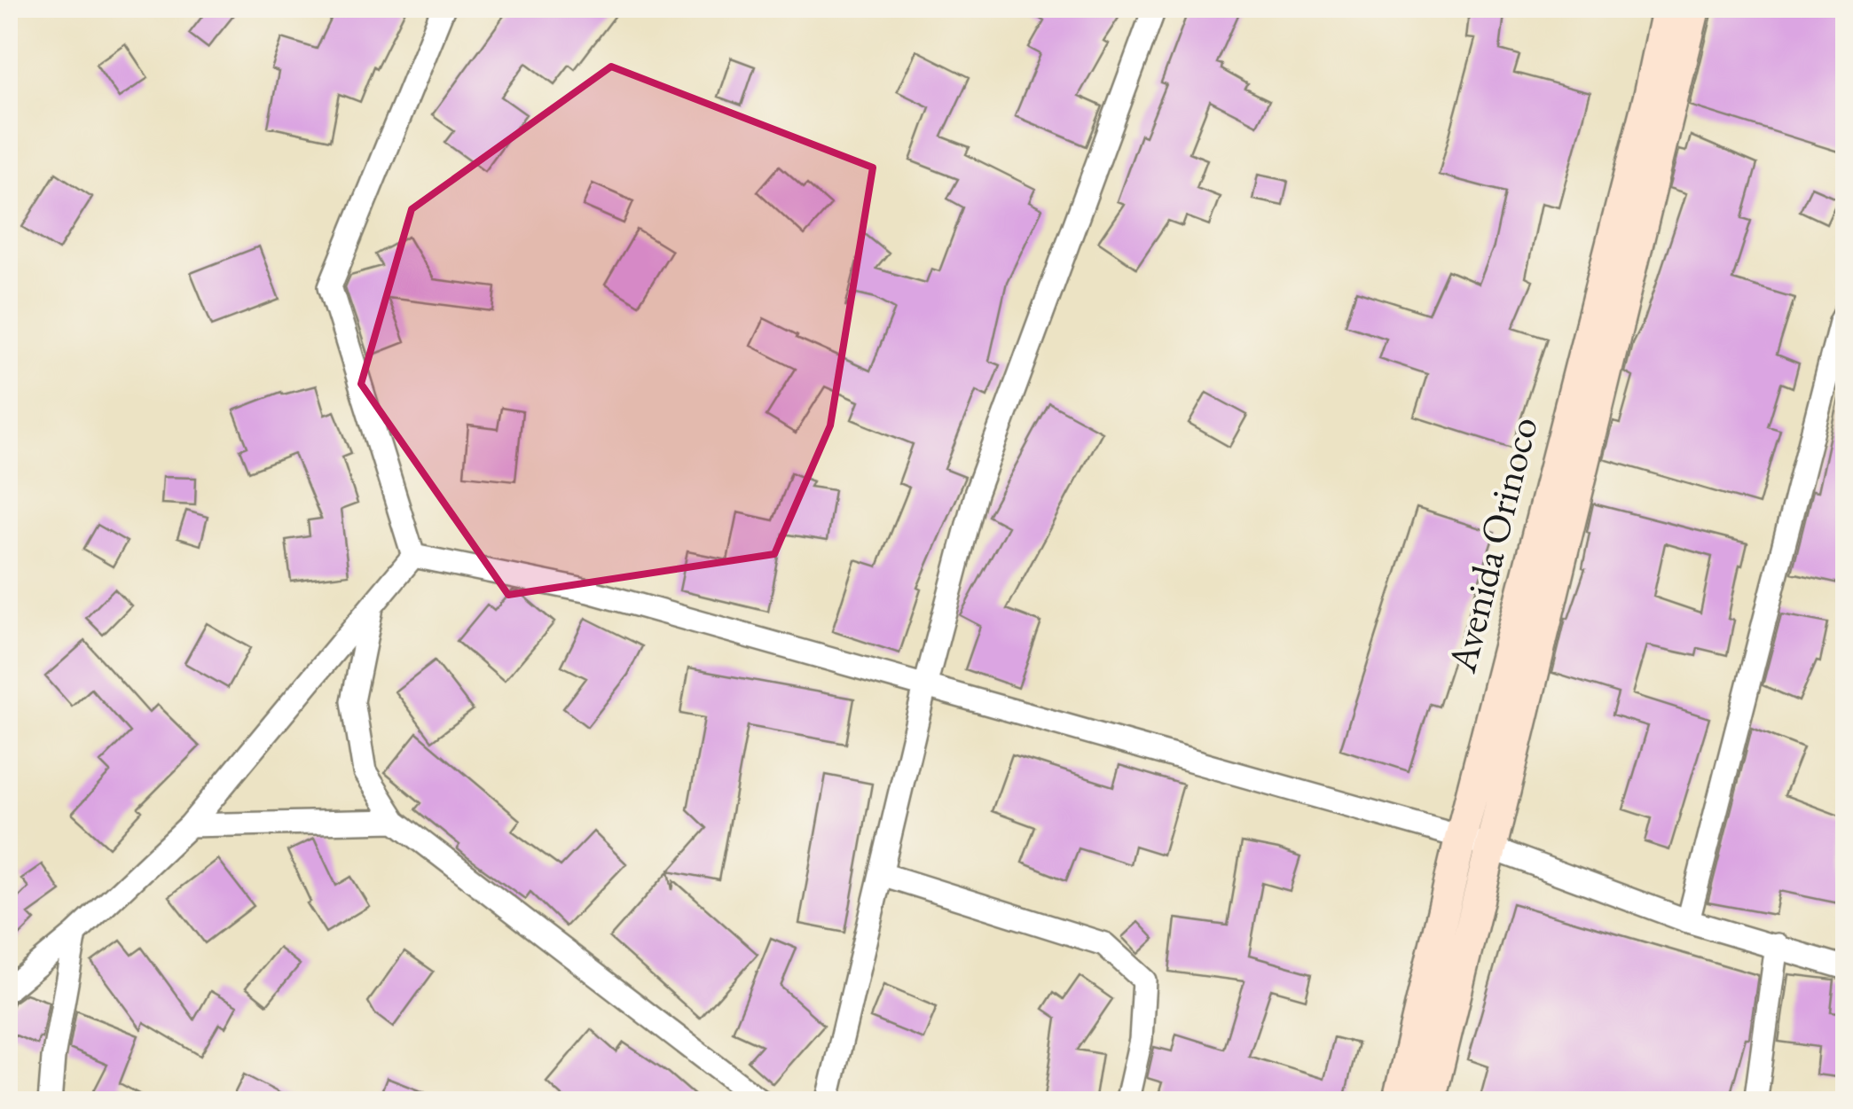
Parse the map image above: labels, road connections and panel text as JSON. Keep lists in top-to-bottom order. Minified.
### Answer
{"streets":{"main road":["Avenida Orinoco"]}}
